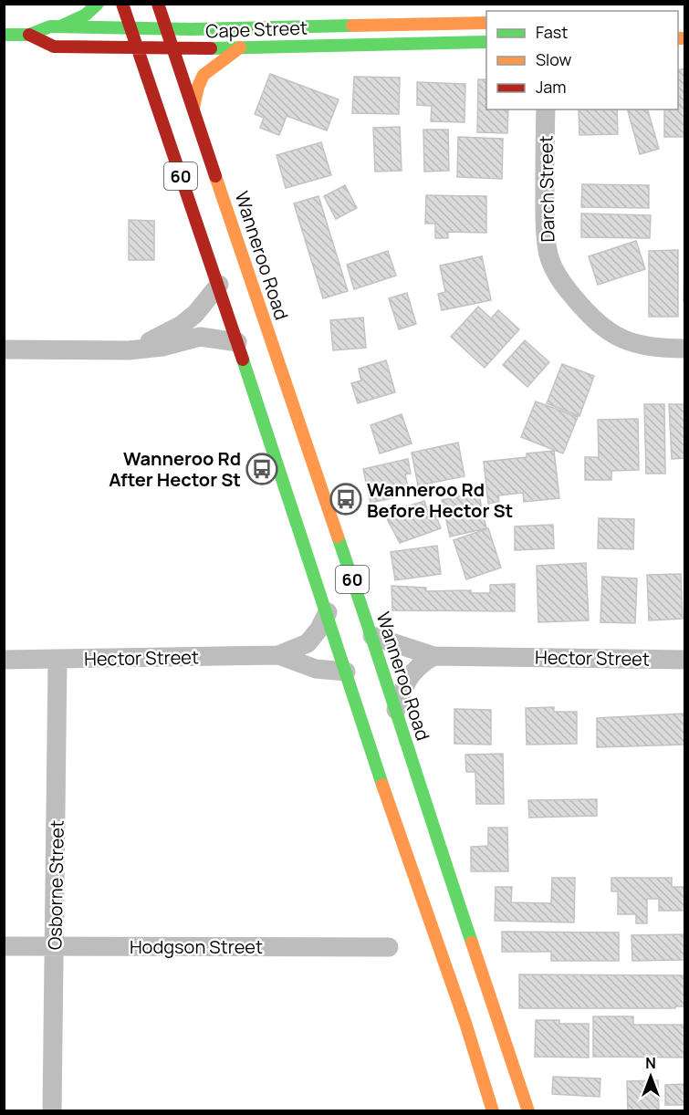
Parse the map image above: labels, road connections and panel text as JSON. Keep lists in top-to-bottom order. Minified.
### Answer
{"streets":{"main road":["Cape Street","60","Wanneroo Road"],"street":["Darch Street","Hector Street","Osborne Street","Hodgson Street"]},"crossings":[["Cape Street","60"],["Cape Street","Wanneroo Road"],["60","Hector Street"],["Wanneroo Road","Hector Street"],["Hector Street","Osborne Street"],["Osborne Street","Hodgson Street"]],"places":{"bus stop":["Wanneroo Rd After Hector St","Wanneroo Rd Before Hector St"]},"legend":["Fast","Slow","Jam"],"north":"top"}
